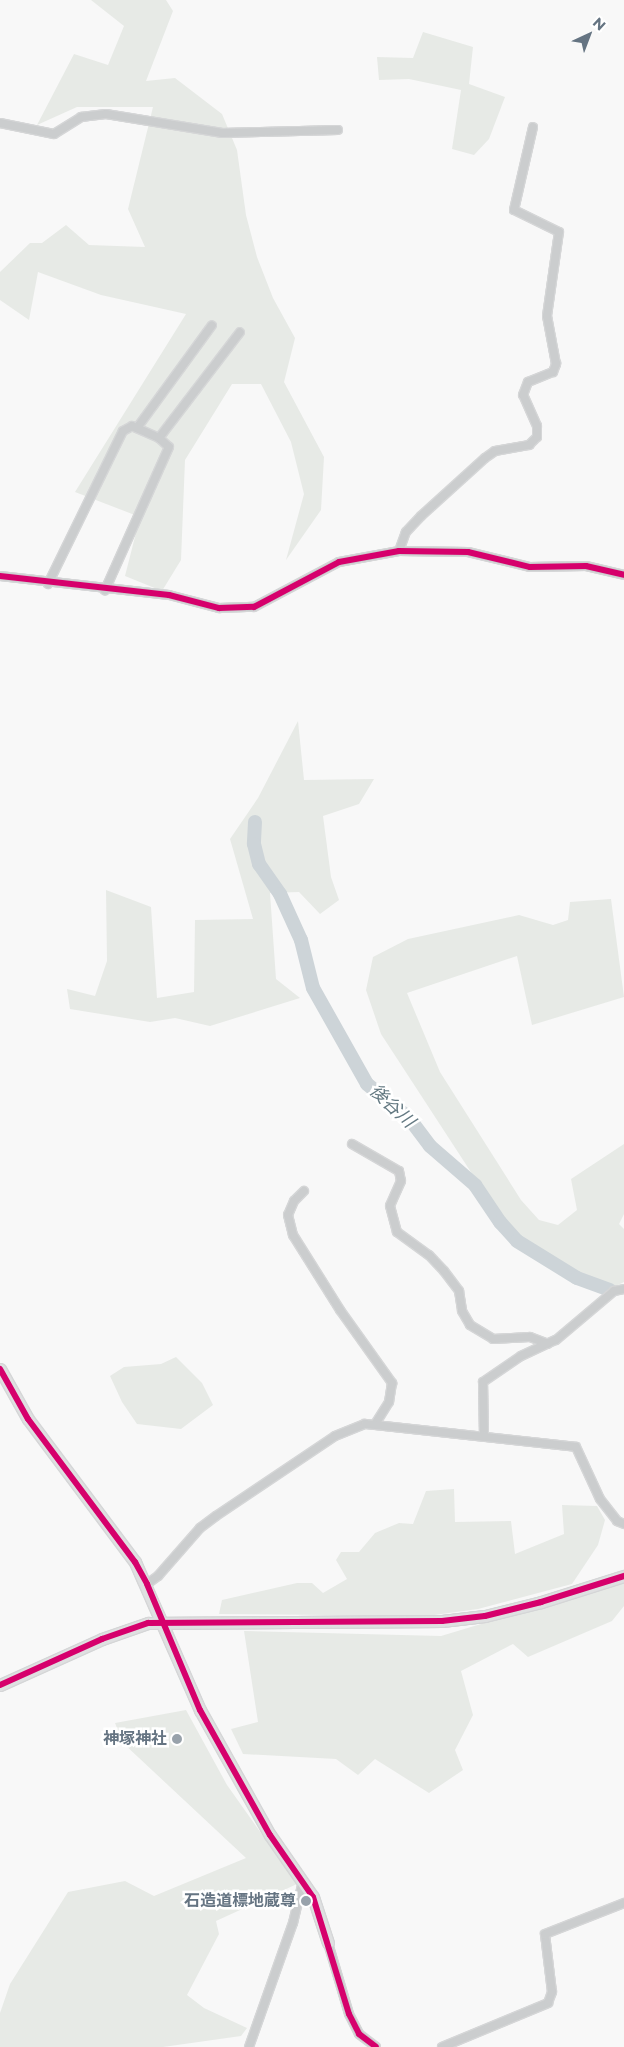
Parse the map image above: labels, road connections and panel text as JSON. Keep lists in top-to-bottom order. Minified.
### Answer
{"water":["後谷川"],"places":["神塚神社","石造道標地蔵尊"],"north":"top right"}
